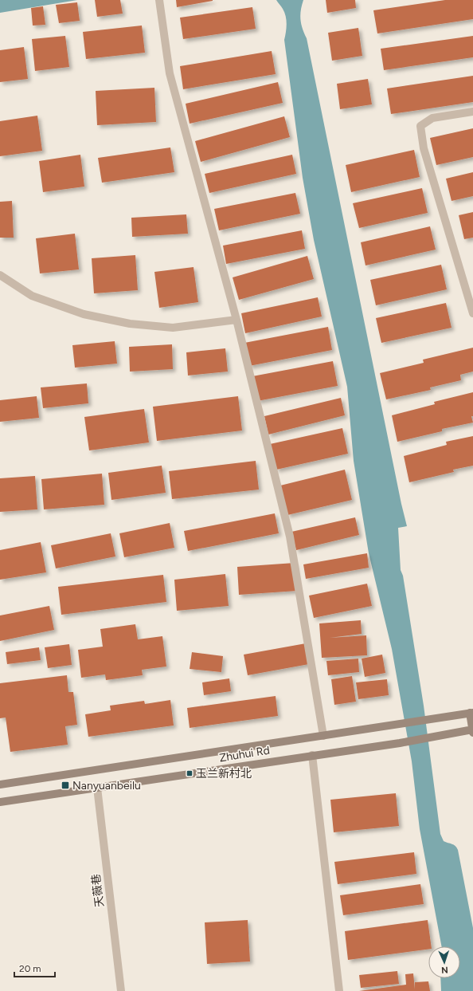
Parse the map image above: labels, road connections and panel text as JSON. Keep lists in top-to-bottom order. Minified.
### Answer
{"streets":{"main road":["Zhuhui Rd"],"street":["天薇巷"]},"crossings":[["Zhuhui Rd","天薇巷"]],"places":{"transit":["玉兰新村北","Nanyuanbeilu"]},"scale_bar":"20 m","north":"bottom"}
